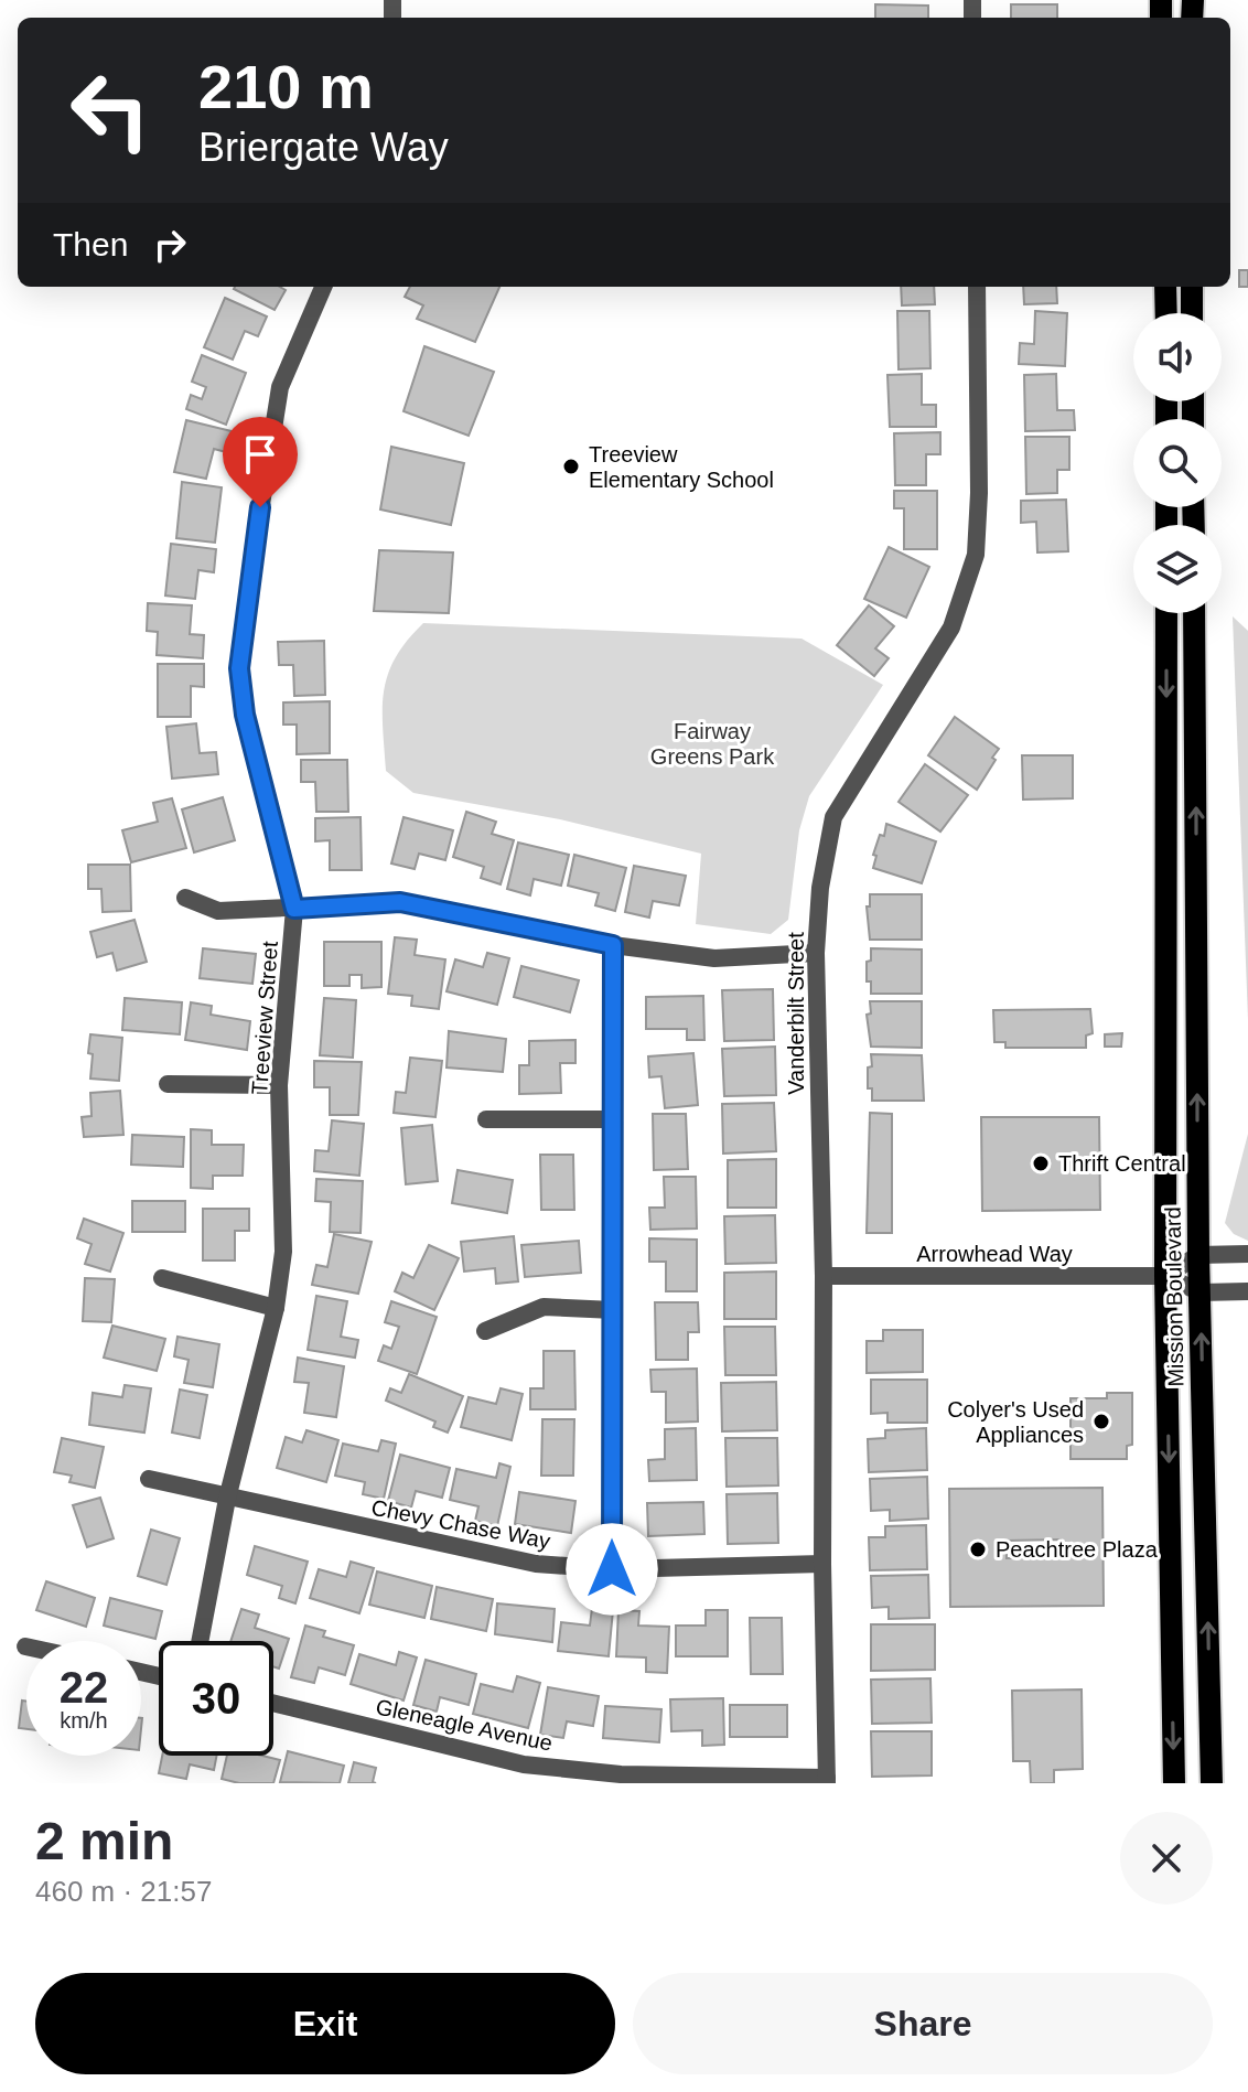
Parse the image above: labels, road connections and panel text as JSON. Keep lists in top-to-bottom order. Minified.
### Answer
{"streets":{"main road":["Mission Boulevard"],"street":["Vanderbilt Street","Treeview Street","Arrowhead Way","Chevy Chase Way","Gleneagle Avenue"]},"crossings":[["Vanderbilt Street","Arrowhead Way"],["Vanderbilt Street","Chevy Chase Way"],["Vanderbilt Street","Gleneagle Avenue"],["Treeview Street","Chevy Chase Way"],["Arrowhead Way","Mission Boulevard"]],"parks":["Fairway Greens Park"],"places":["Treeview Elementary School","Thrift Central","Colyer's Used Appliances","Peachtree Plaza"],"page":{"turn":["210 m","Briergate Way"],"then":"Then","speed":"22 km/h","limit":"30","heading":["2 min","460 m · 21:57"],"buttons":["Exit","Share"]}}
